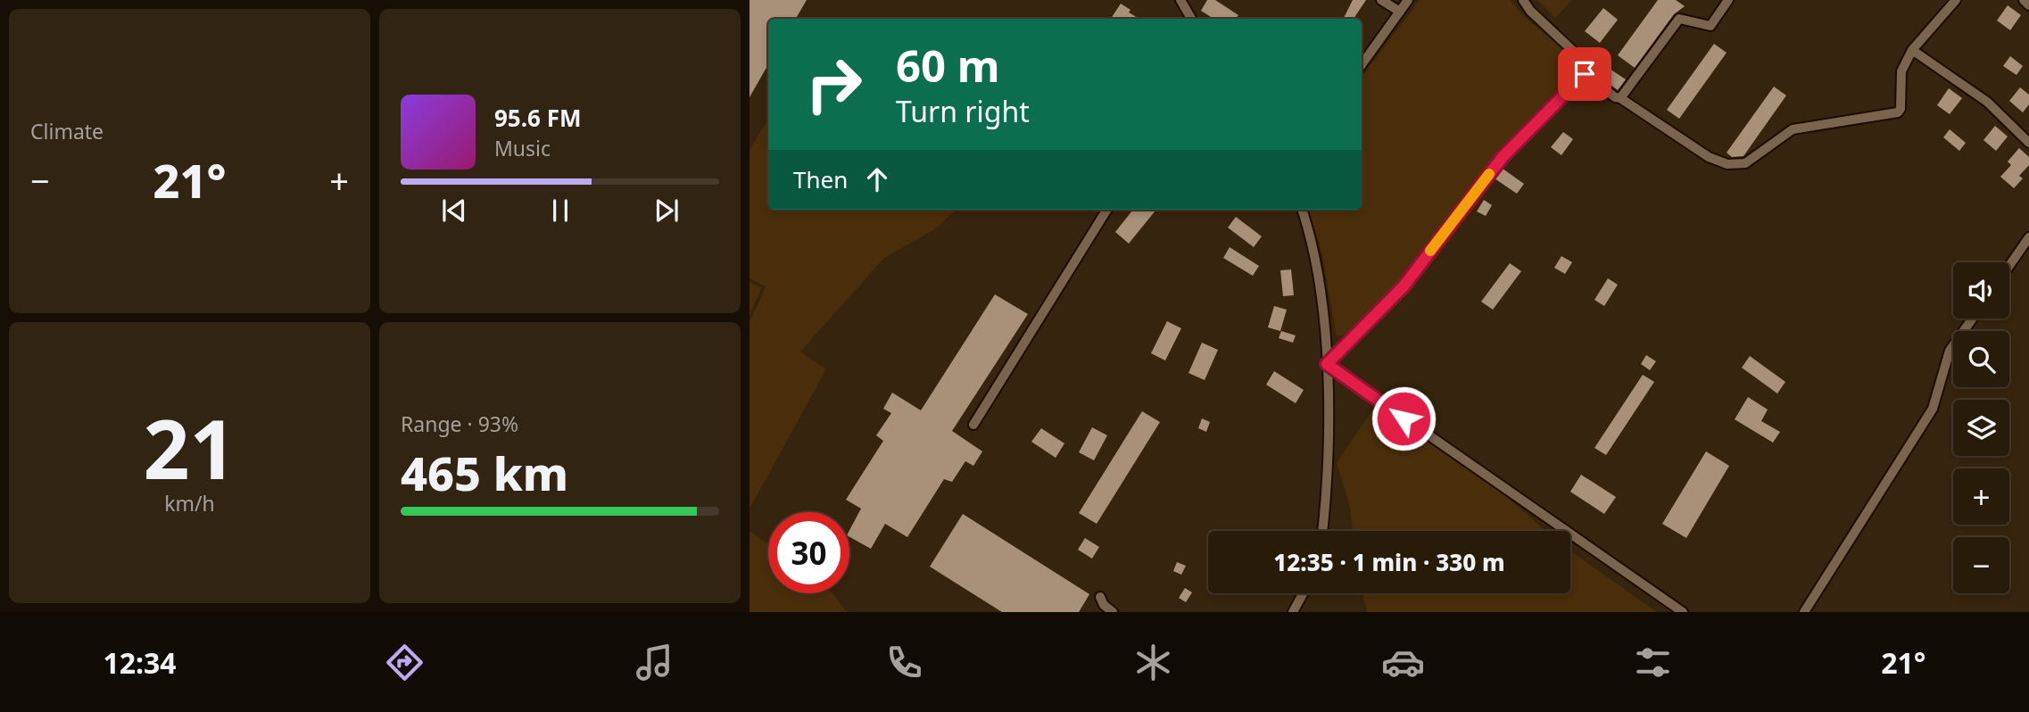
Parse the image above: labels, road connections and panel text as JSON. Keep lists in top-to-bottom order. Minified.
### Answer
{"page":{"tile":["Climate",["21","km/h"],["Range · 93%","465 km"]],"turn":["60 m","Turn right"],"song":["95.6 FM","Music"],"then":"Then","heat":["−","21°","+"],"map_buttons":["+","−"],"limit":"30","trip":"12:35 · 1 min · 330 m","tabs":["12:34","21°"]}}
